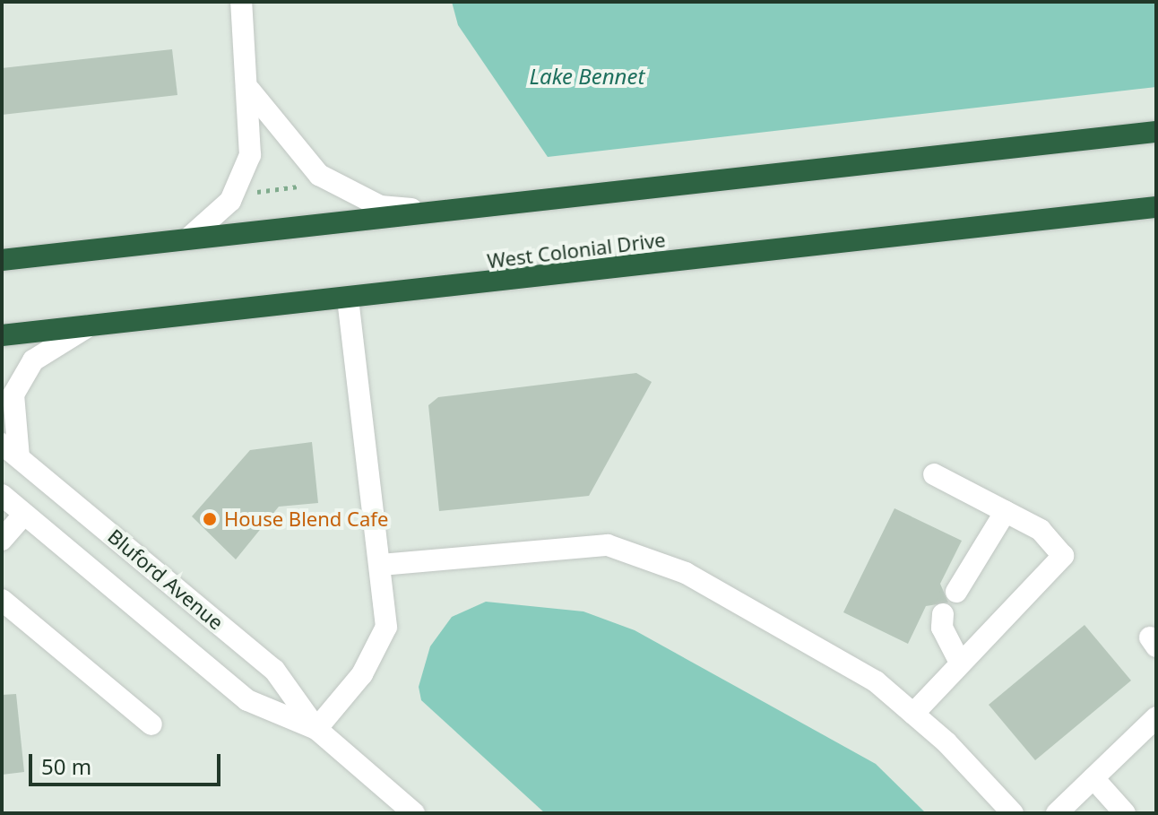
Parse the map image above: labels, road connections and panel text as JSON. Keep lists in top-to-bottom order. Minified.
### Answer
{"streets":{"highway":["West Colonial Drive"],"street":["Bluford Avenue"]},"water":["Lake Bennet"],"places":["House Blend Cafe"],"scale_bar":"50 m"}
